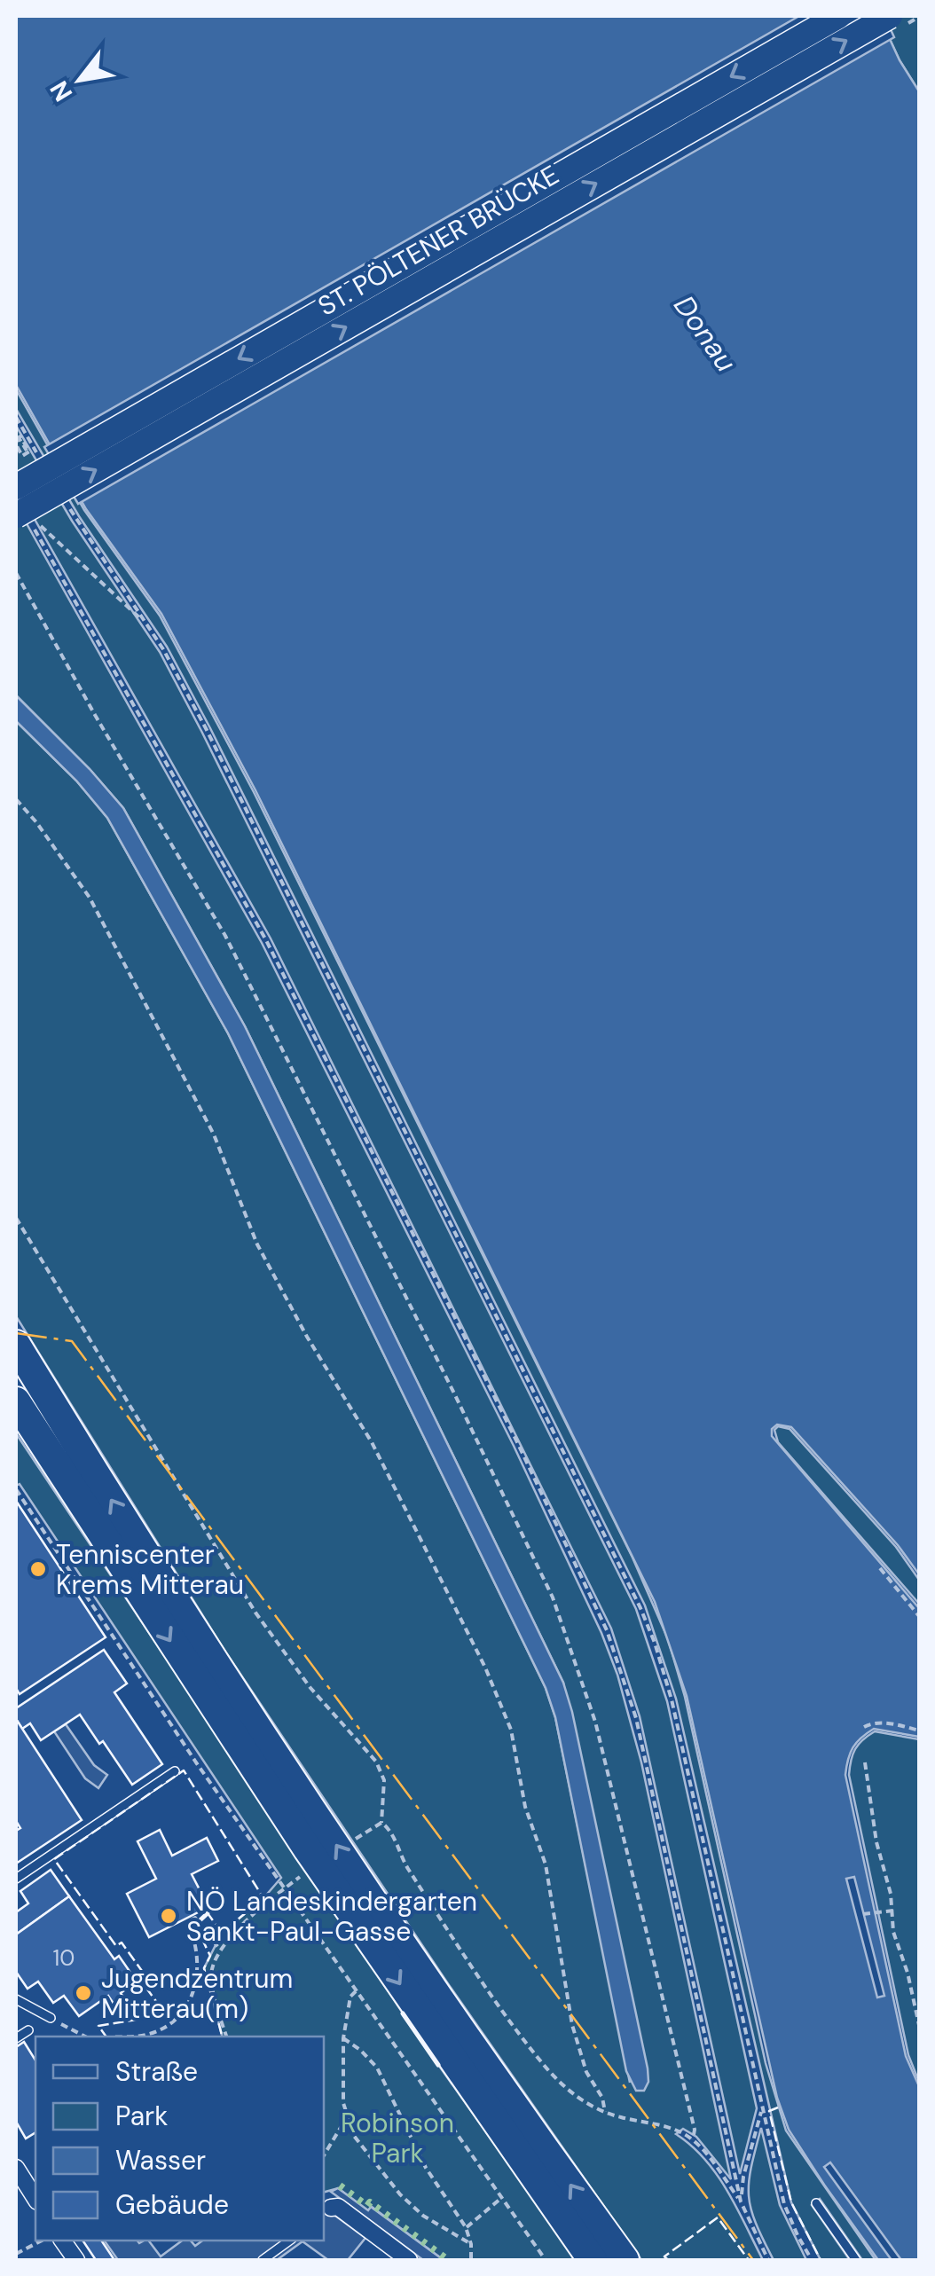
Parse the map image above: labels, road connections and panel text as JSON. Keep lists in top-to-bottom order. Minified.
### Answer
{"streets":{"main road":["ST. PÖLTENER BRÜCKE"]},"water":["Donau"],"parks":["Robinson Park"],"places":["Tenniscenter Krems Mitterau","NÖ Landeskindergarten Sankt-Paul-Gasse","Jugendzentrum Mitterau(m)"],"house_numbers":["10"],"legend":["Straße","Park","Wasser","Gebäude"],"north":"bottom left"}
